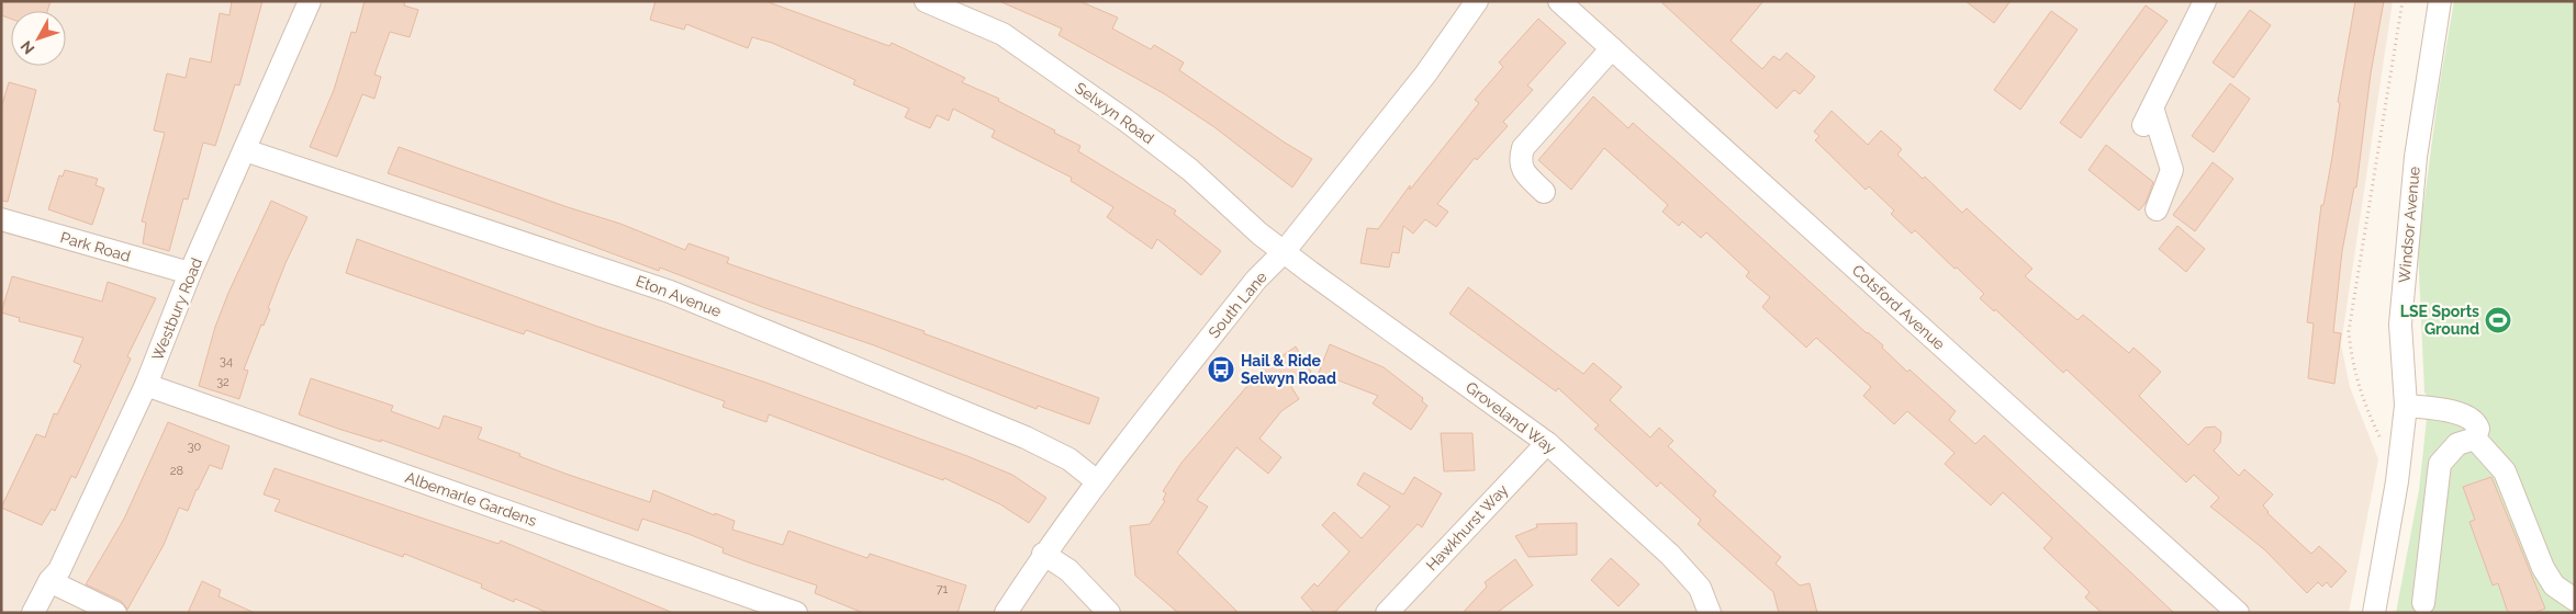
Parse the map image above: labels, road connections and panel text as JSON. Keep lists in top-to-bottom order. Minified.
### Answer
{"streets":{"street":["Selwyn Road","Windsor Avenue","Park Road","Eton Avenue","South Lane","Cotsford Avenue","Westbury Road","Groveland Way","Albemarle Gardens","Hawkhurst Way"]},"crossings":[["Selwyn Road","South Lane"],["Selwyn Road","Groveland Way"],["Park Road","Westbury Road"],["Eton Avenue","South Lane"],["Eton Avenue","Westbury Road"],["South Lane","Groveland Way"],["Westbury Road","Albemarle Gardens"],["Groveland Way","Hawkhurst Way"]],"places":{"sports":["LSE Sports Ground"],"bus stop":["Hail & Ride Selwyn Road"]},"house_numbers":["34","32","30","28","71"],"north":"bottom left"}
